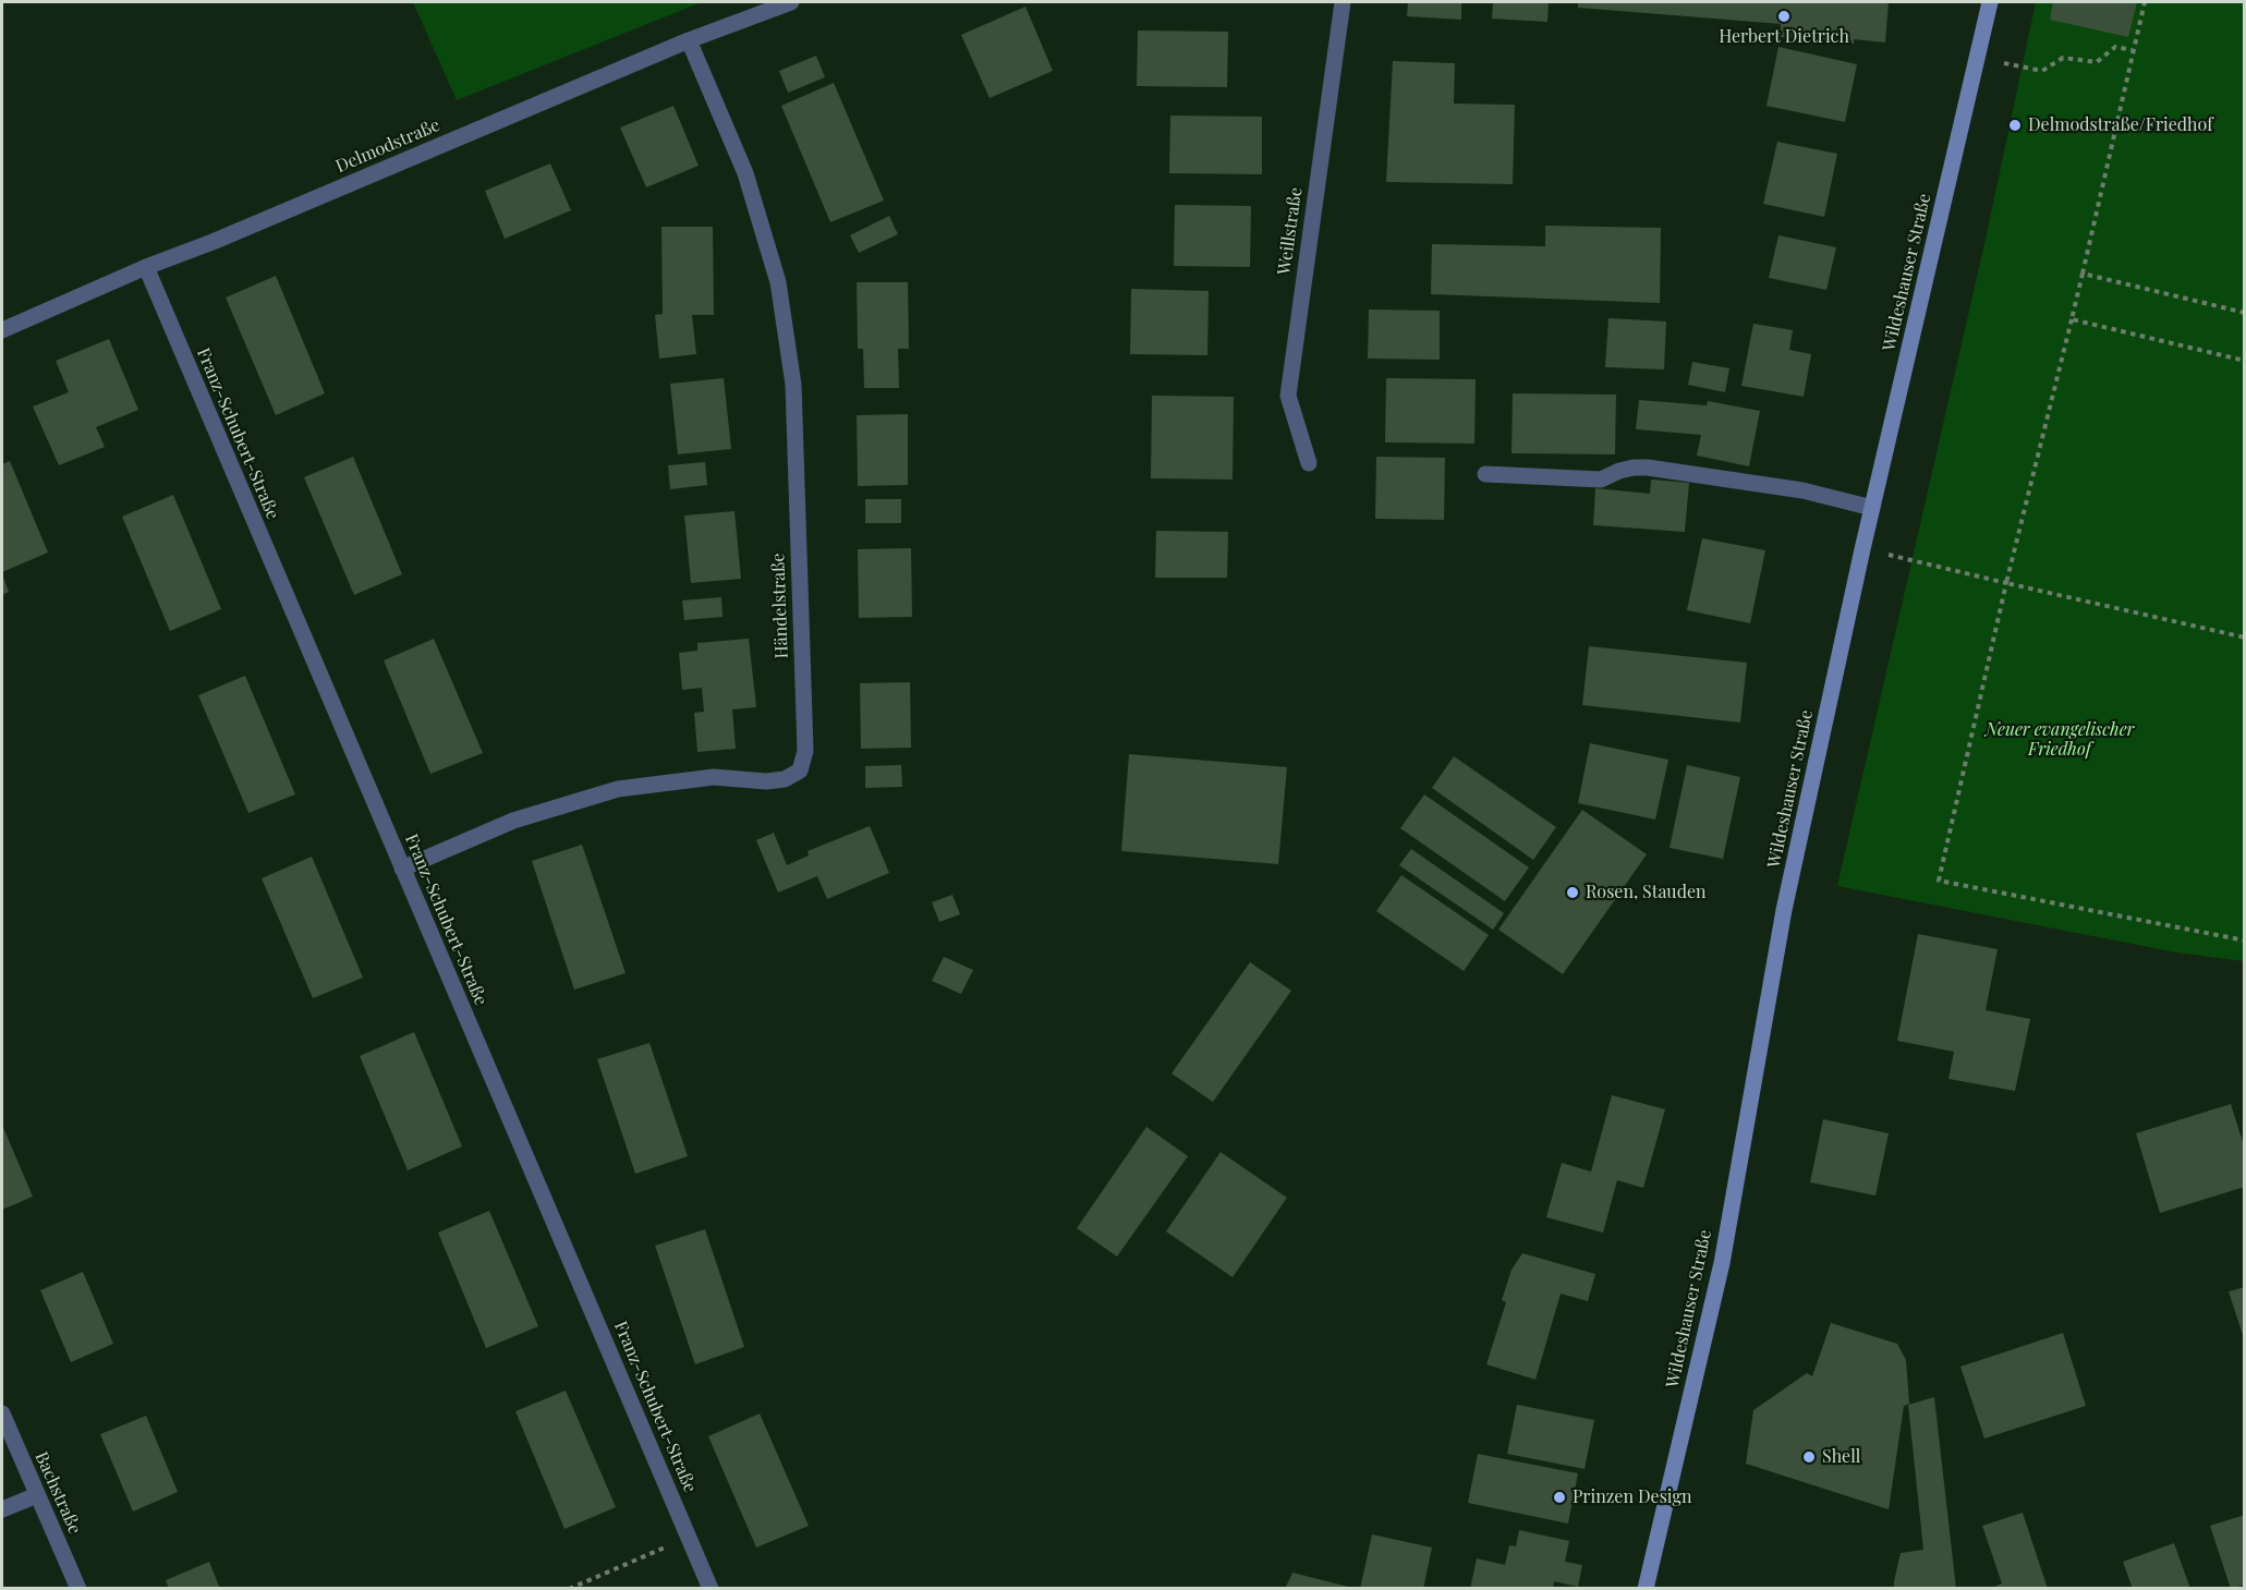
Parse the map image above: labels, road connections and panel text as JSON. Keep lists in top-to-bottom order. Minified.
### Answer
{"streets":{"main road":["Wildeshauser Straße"],"street":["Delmodstraße","Weillstraße","Franz-Schubert-Straße","Händelstraße","Bachstraße"]},"crossings":[["Delmodstraße","Franz-Schubert-Straße"],["Delmodstraße","Händelstraße"],["Franz-Schubert-Straße","Händelstraße"]],"parks":["Neuer evangelischer Friedhof"],"places":["Herbert Dietrich","Delmodstraße/Friedhof","Rosen, Stauden","Shell","Prinzen Design"]}
